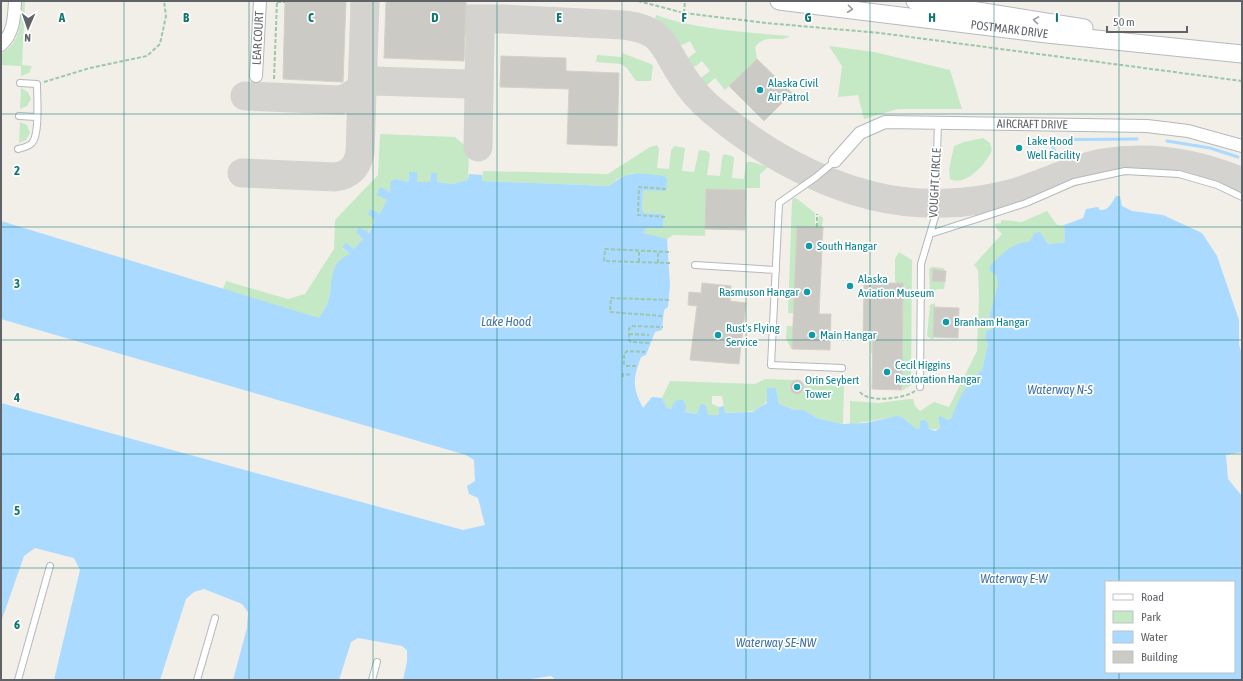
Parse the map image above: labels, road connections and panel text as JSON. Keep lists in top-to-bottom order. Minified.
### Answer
{"streets":{"street":["POSTMARK DRIVE","LEAR COURT","AIRCRAFT DRIVE"],"lane":["VOUGHT CIRCLE"]},"crossings":[["AIRCRAFT DRIVE","VOUGHT CIRCLE"]],"water":["Lake Hood","Waterway N-S","Waterway E-W","Waterway SE-NW"],"places":["Alaska Civil Air Patrol","Lake Hood Well Facility","South Hangar","Alaska Aviation Museum","Rasmuson Hangar","Branham Hangar","Rust's Flying Service","Main Hangar","Cecil Higgins Restoration Hangar","Orin Seybert Tower"],"legend":["Road","Park","Water","Building"],"scale_bar":"50 m","north":"bottom","grid":{"columns":["A","B","C","D","E","F","G","H","I"],"rows":["2","3","4","5","6"]}}
